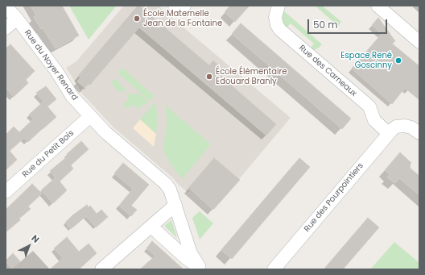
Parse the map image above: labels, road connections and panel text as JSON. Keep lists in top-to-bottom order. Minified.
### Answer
{"streets":{"street":["Rue du Noyer Renard","Rue des Carneaux","Rue du Petit Bois","Rue des Pourpointiers"]},"crossings":[["Rue du Noyer Renard","Rue du Petit Bois"],["Rue des Carneaux","Rue des Pourpointiers"]],"places":["École Maternelle Jean de la Fontaine","Espace René Goscinny","École Élémentaire Edouard Branly"],"scale_bar":"50 m","north":"top right"}
